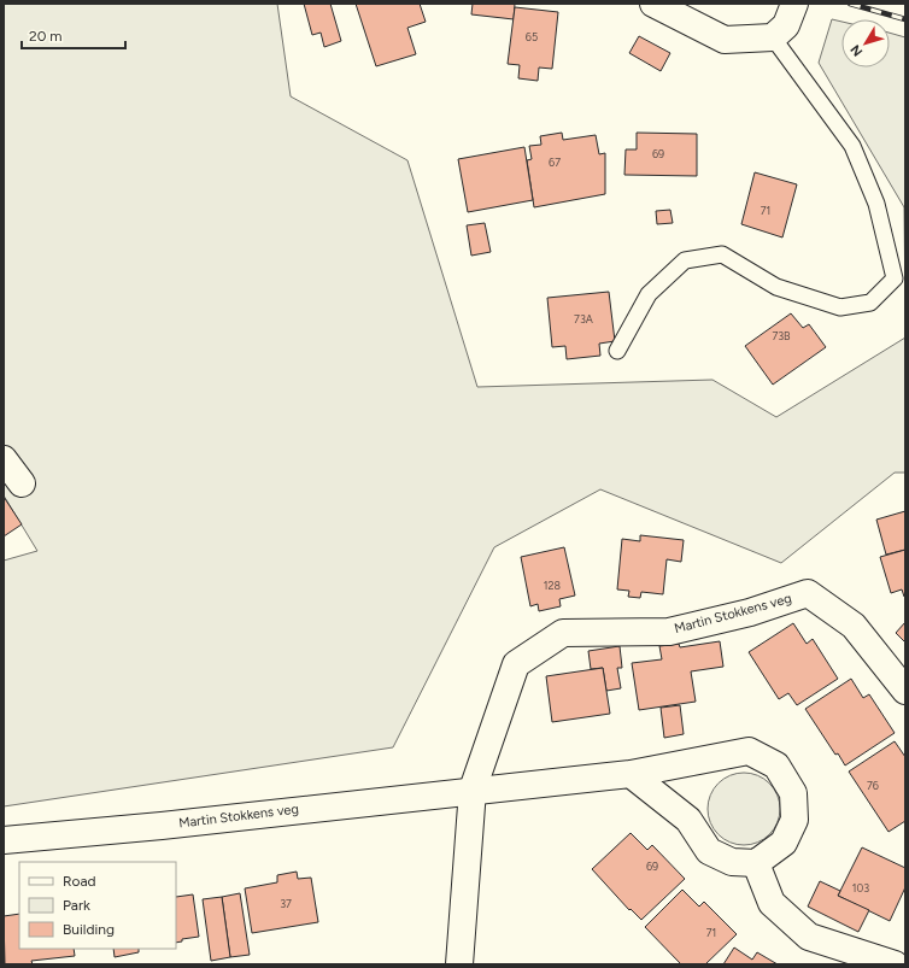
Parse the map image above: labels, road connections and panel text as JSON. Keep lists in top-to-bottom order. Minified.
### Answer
{"streets":{"street":["Martin Stokkens veg"]},"house_numbers":["65","69","67","71","73A","73B","128","76","69","103","37","71"],"legend":["Road","Park","Building"],"scale_bar":"20 m","north":"bottom left"}
